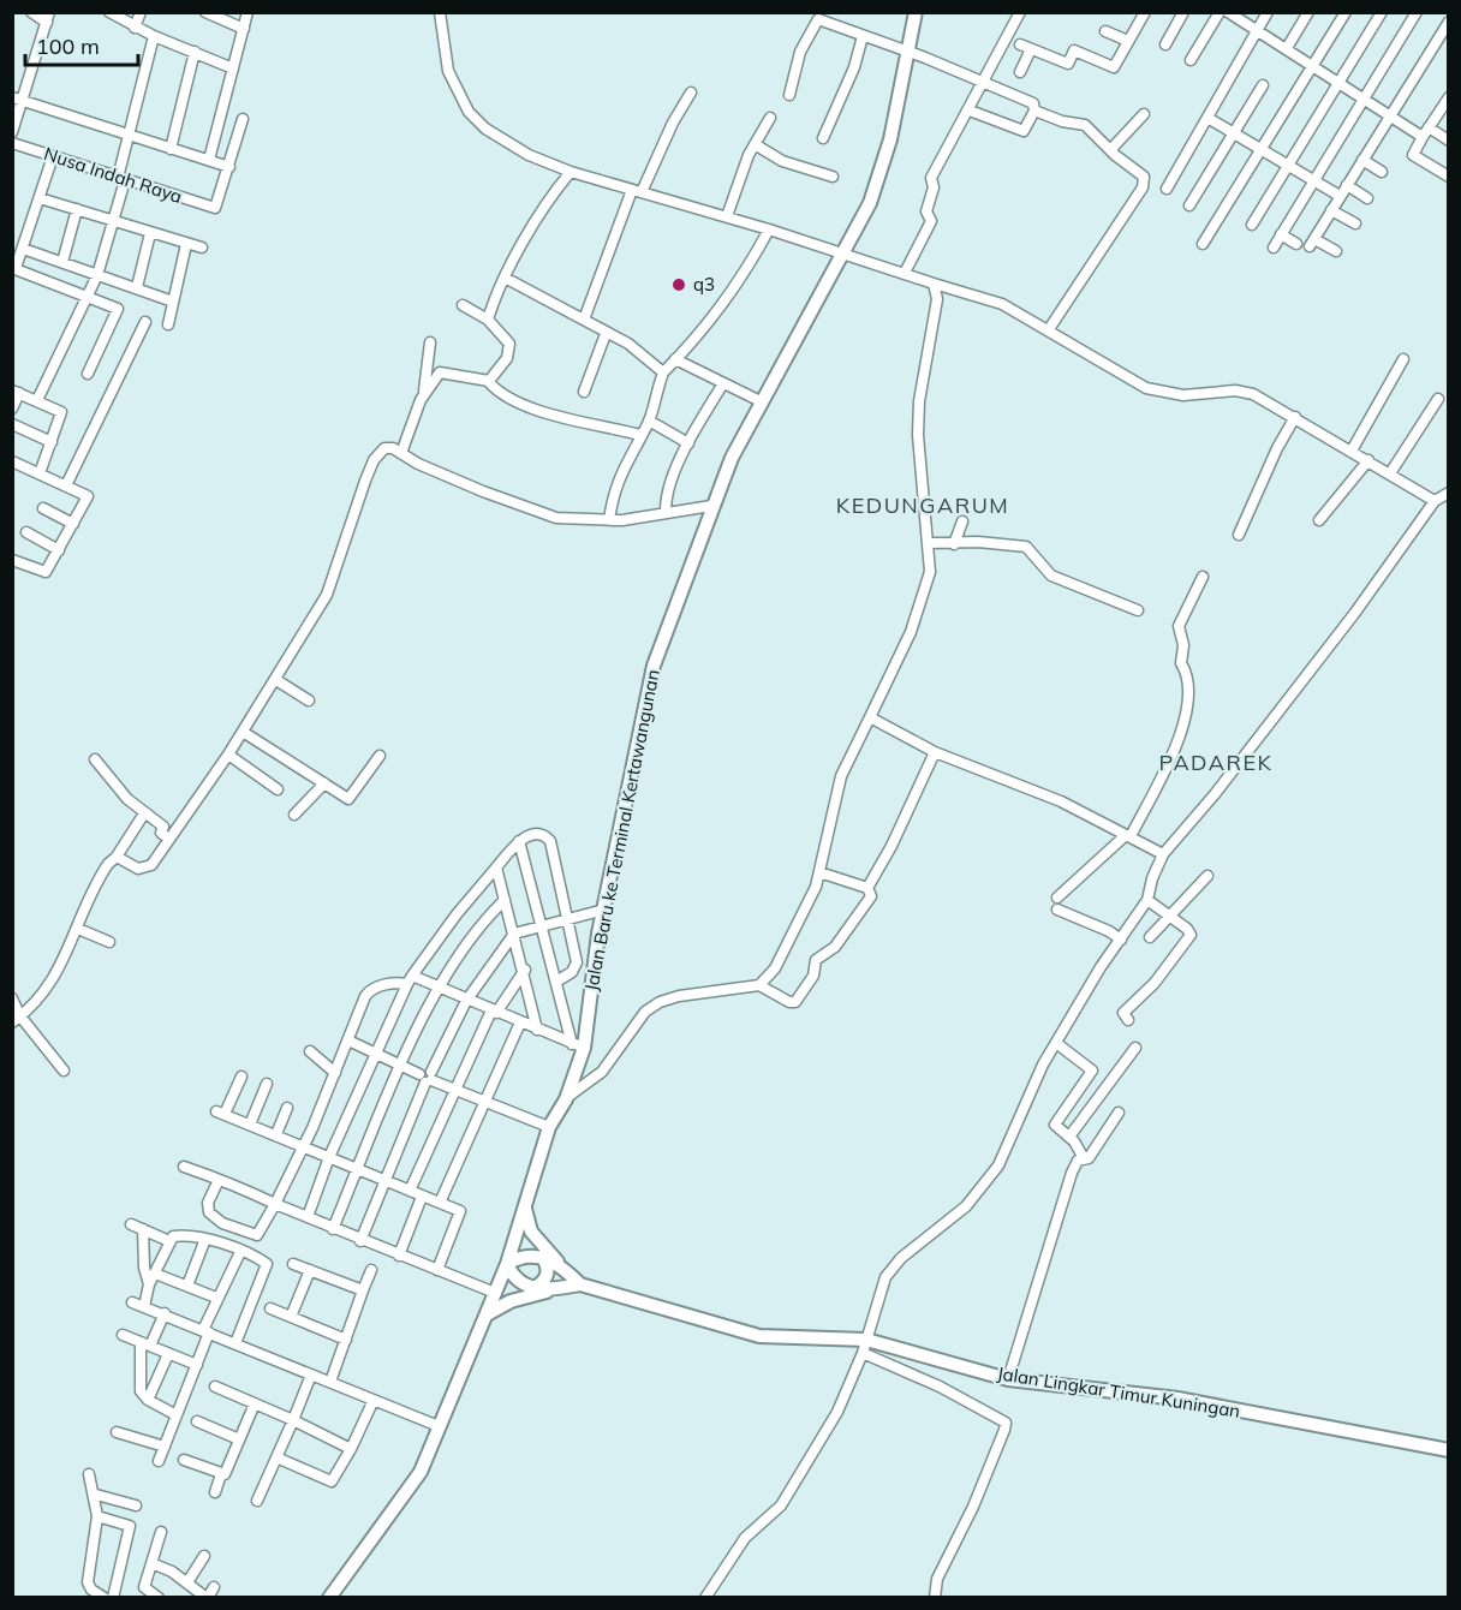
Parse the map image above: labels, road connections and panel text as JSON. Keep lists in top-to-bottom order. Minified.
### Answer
{"streets":{"main road":["Jalan Baru ke Terminal Kertawangunan","Jalan Lingkar Timur Kuningan"],"street":["Nusa Indah Raya"]},"crossings":[["Jalan Baru ke Terminal Kertawangunan","Jalan Lingkar Timur Kuningan"]],"districts":["KEDUNGARUM","PADAREK"],"places":["q3"],"scale_bar":"100 m"}
